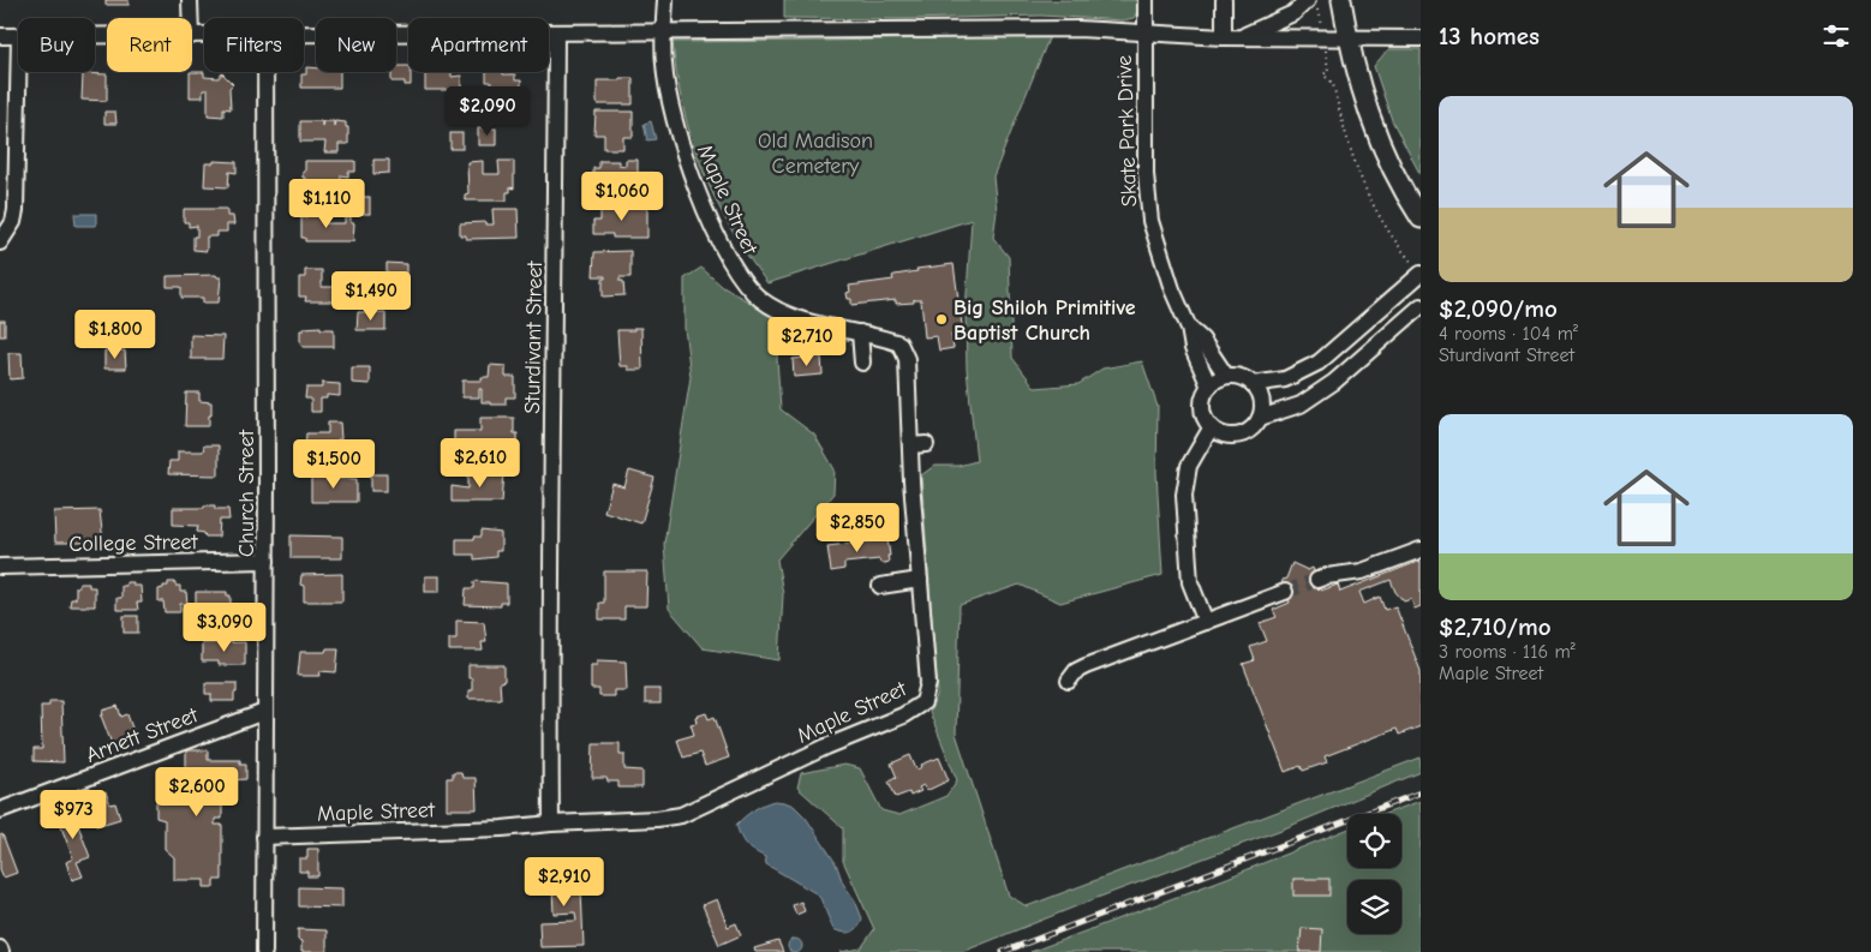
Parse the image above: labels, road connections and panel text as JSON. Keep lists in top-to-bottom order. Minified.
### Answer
{"streets":{"street":["Skate Park Drive","Maple Street","Sturdivant Street","Church Street","College Street","Arnett Street"]},"crossings":[["Maple Street","Sturdivant Street"],["Maple Street","Church Street"],["Church Street","College Street"],["Church Street","Arnett Street"]],"parks":["Old Madison Cemetery"],"places":["Big Shiloh Primitive Baptist Church"],"page":{"heading":"13 homes","chip":["Buy","Rent","Filters","New","Apartment"],"list":[{"name":"$2,090/mo","note":"4 rooms · 104 m² · Sturdivant Street"},{"name":"$2,710/mo","note":"3 rooms · 116 m² · Maple Street"}],"price":["$2,090","$1,060","$1,110","$1,490","$1,800","$2,710","$2,610","$1,500","$2,850","$3,090","$2,600","$973","$2,910"]}}
